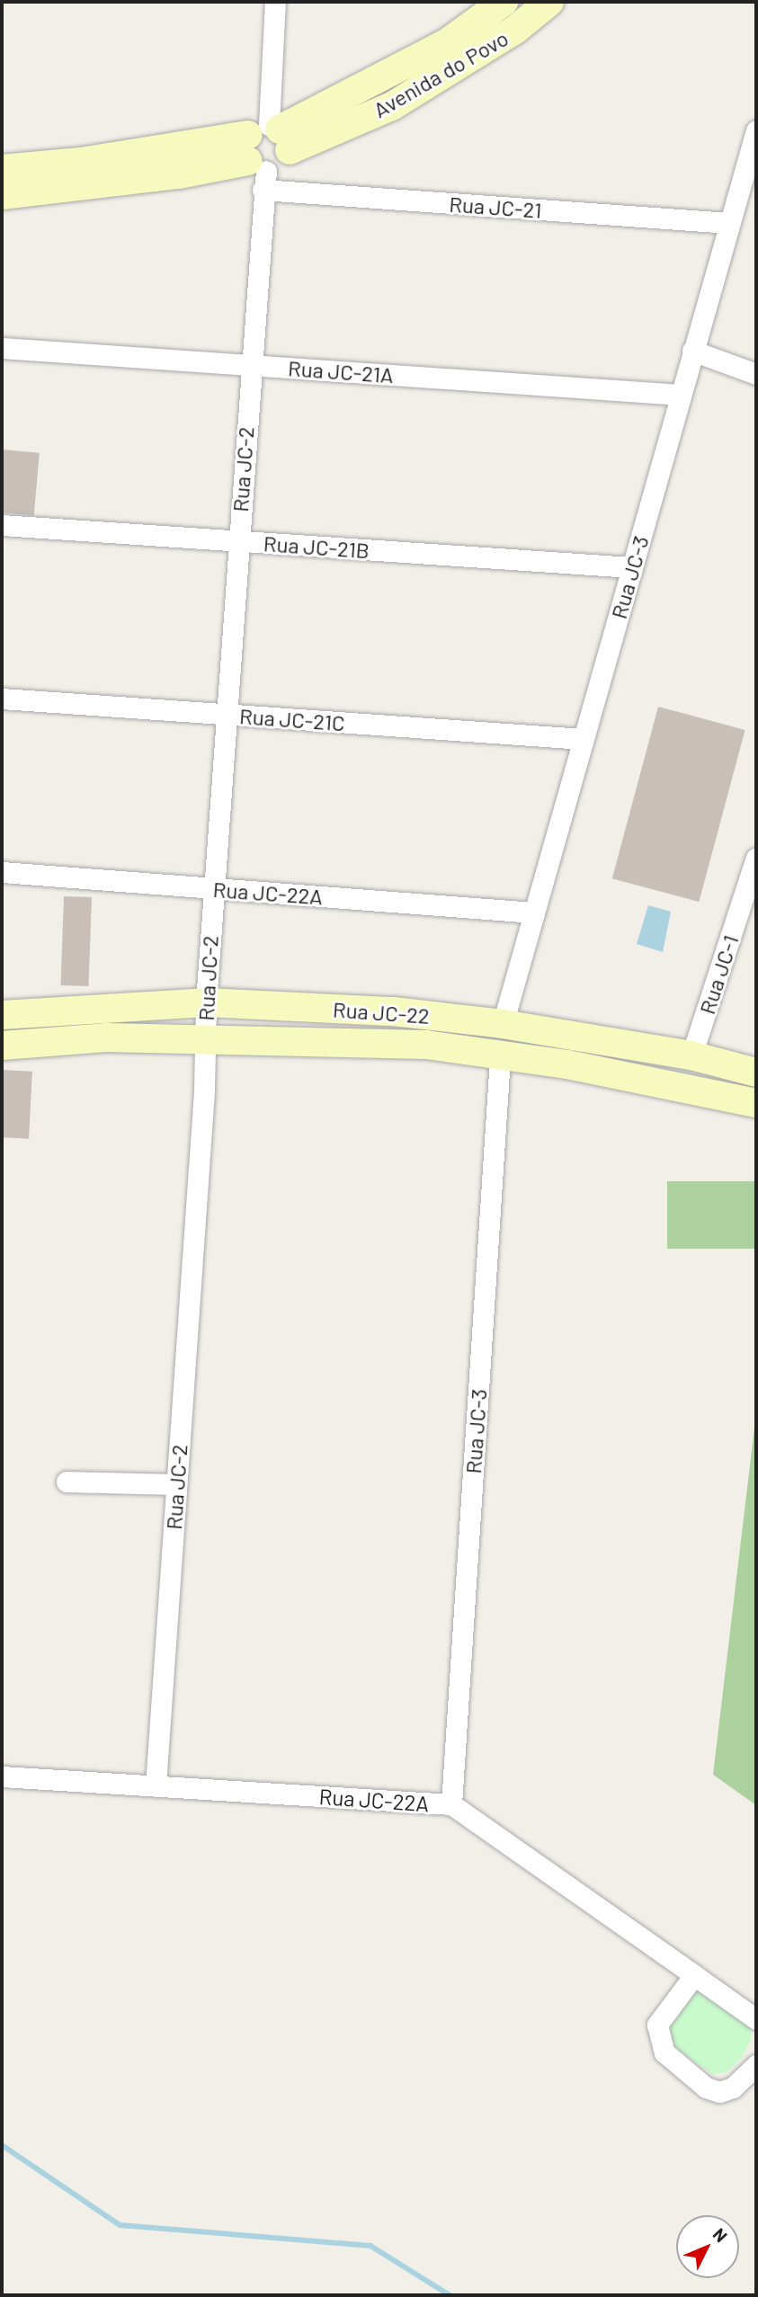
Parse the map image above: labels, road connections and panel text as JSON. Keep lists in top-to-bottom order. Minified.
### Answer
{"streets":{"main road":["Avenida do Povo","Rua JC-22"],"street":["Rua JC-21","Rua JC-21A","Rua JC-2","Rua JC-21B","Rua JC-3","Rua JC-21C","Rua JC-22A","Rua JC-1"]},"crossings":[["Avenida do Povo","Rua JC-21"],["Avenida do Povo","Rua JC-2"],["Rua JC-21","Rua JC-2"],["Rua JC-21","Rua JC-3"],["Rua JC-21A","Rua JC-2"],["Rua JC-21A","Rua JC-3"],["Rua JC-2","Rua JC-21B"],["Rua JC-2","Rua JC-21C"],["Rua JC-2","Rua JC-22A"],["Rua JC-2","Rua JC-22"],["Rua JC-21B","Rua JC-3"],["Rua JC-3","Rua JC-21C"],["Rua JC-3","Rua JC-22A"],["Rua JC-3","Rua JC-22"],["Rua JC-1","Rua JC-22"]],"north":"top right"}
